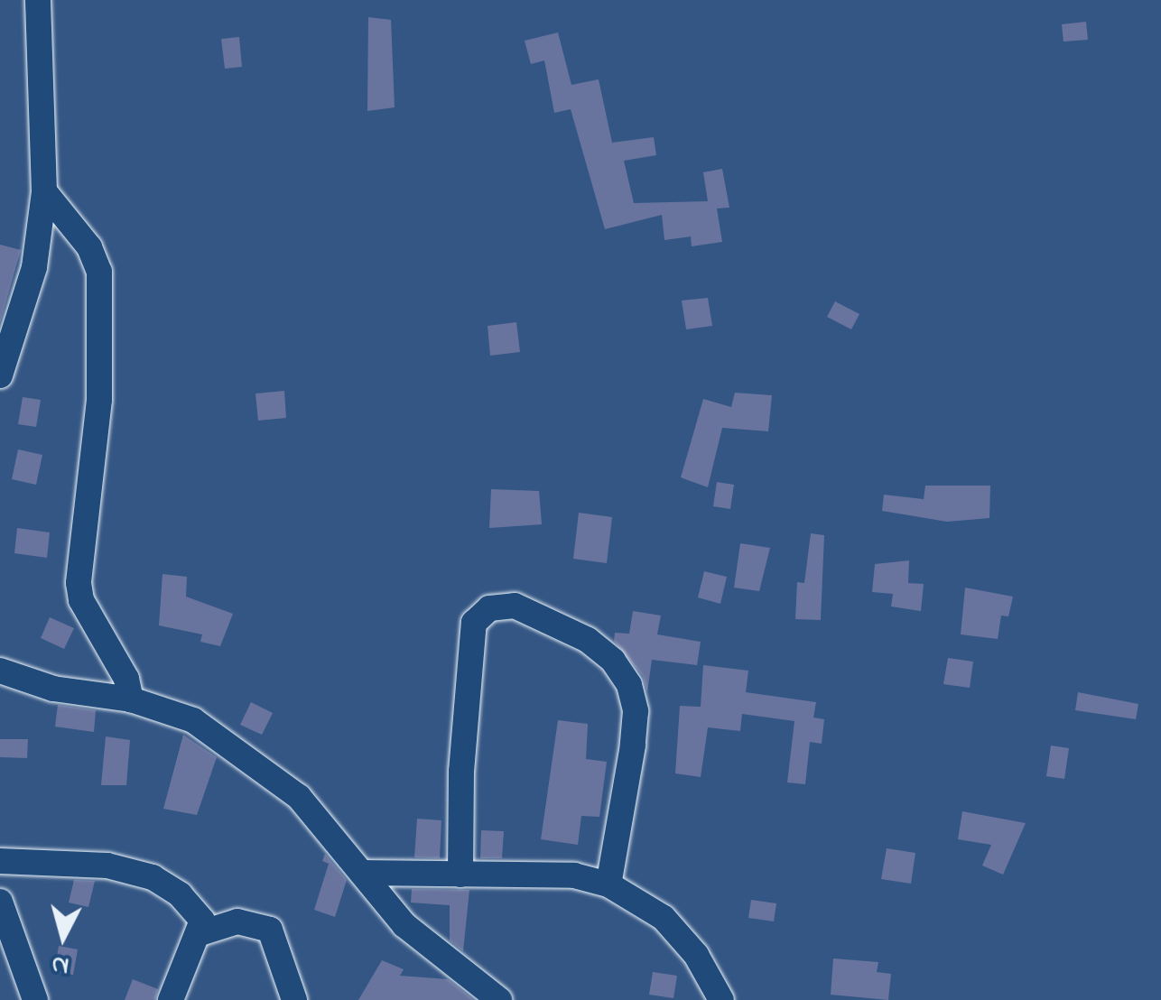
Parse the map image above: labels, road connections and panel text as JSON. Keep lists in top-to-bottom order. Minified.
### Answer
{"north":"bottom"}
